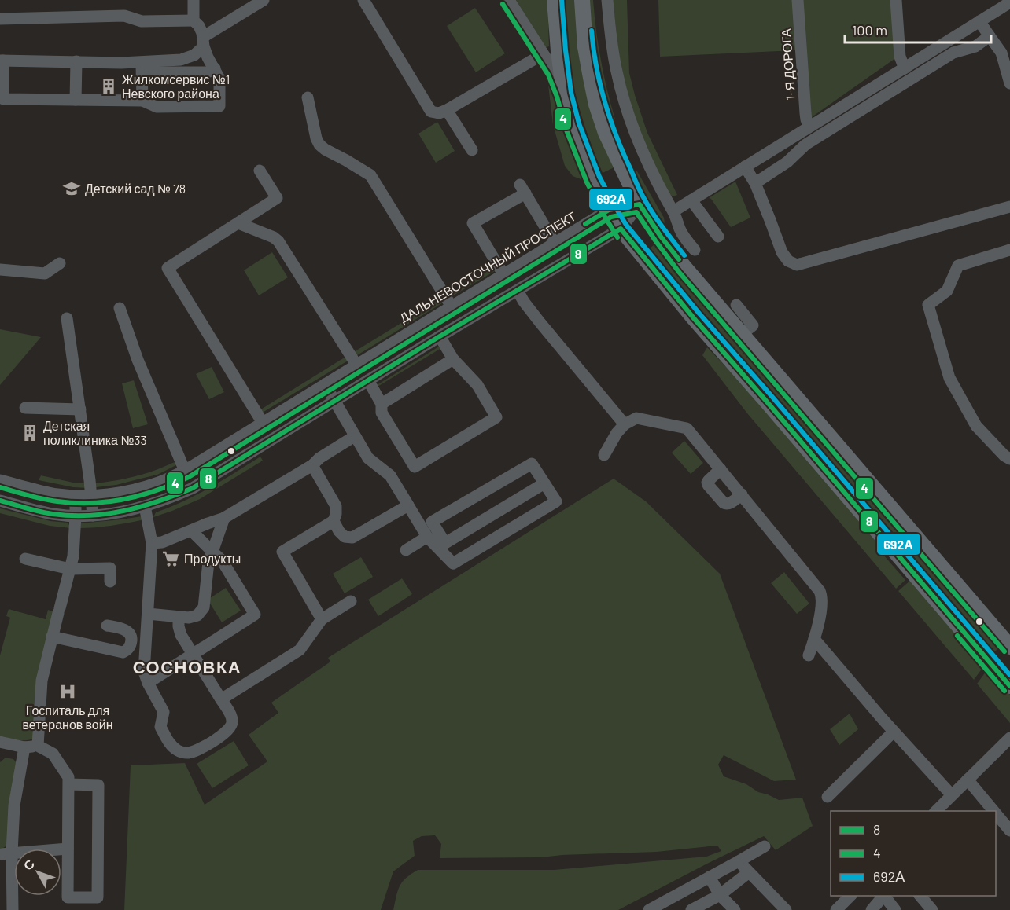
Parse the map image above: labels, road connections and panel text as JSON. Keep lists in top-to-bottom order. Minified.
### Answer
{"streets":{"street":["1-Я ДОРОГА","ДАЛЬНЕВОСТОЧНЫЙ ПРОСПЕКТ"]},"districts":["СОСНОВКА"],"places":{"building":["Жилкомсервис №1 Невского района","Детская поликлиника №33"],"school or university":["Детский сад № 78"],"supermarket":["Продукты"],"hospital":["Госпиталь для ветеранов войн"]},"lines":["transit line 692А","transit line 4","transit line 8"],"legend":["8","4","692А"],"scale_bar":"100 m","north":"top left"}
